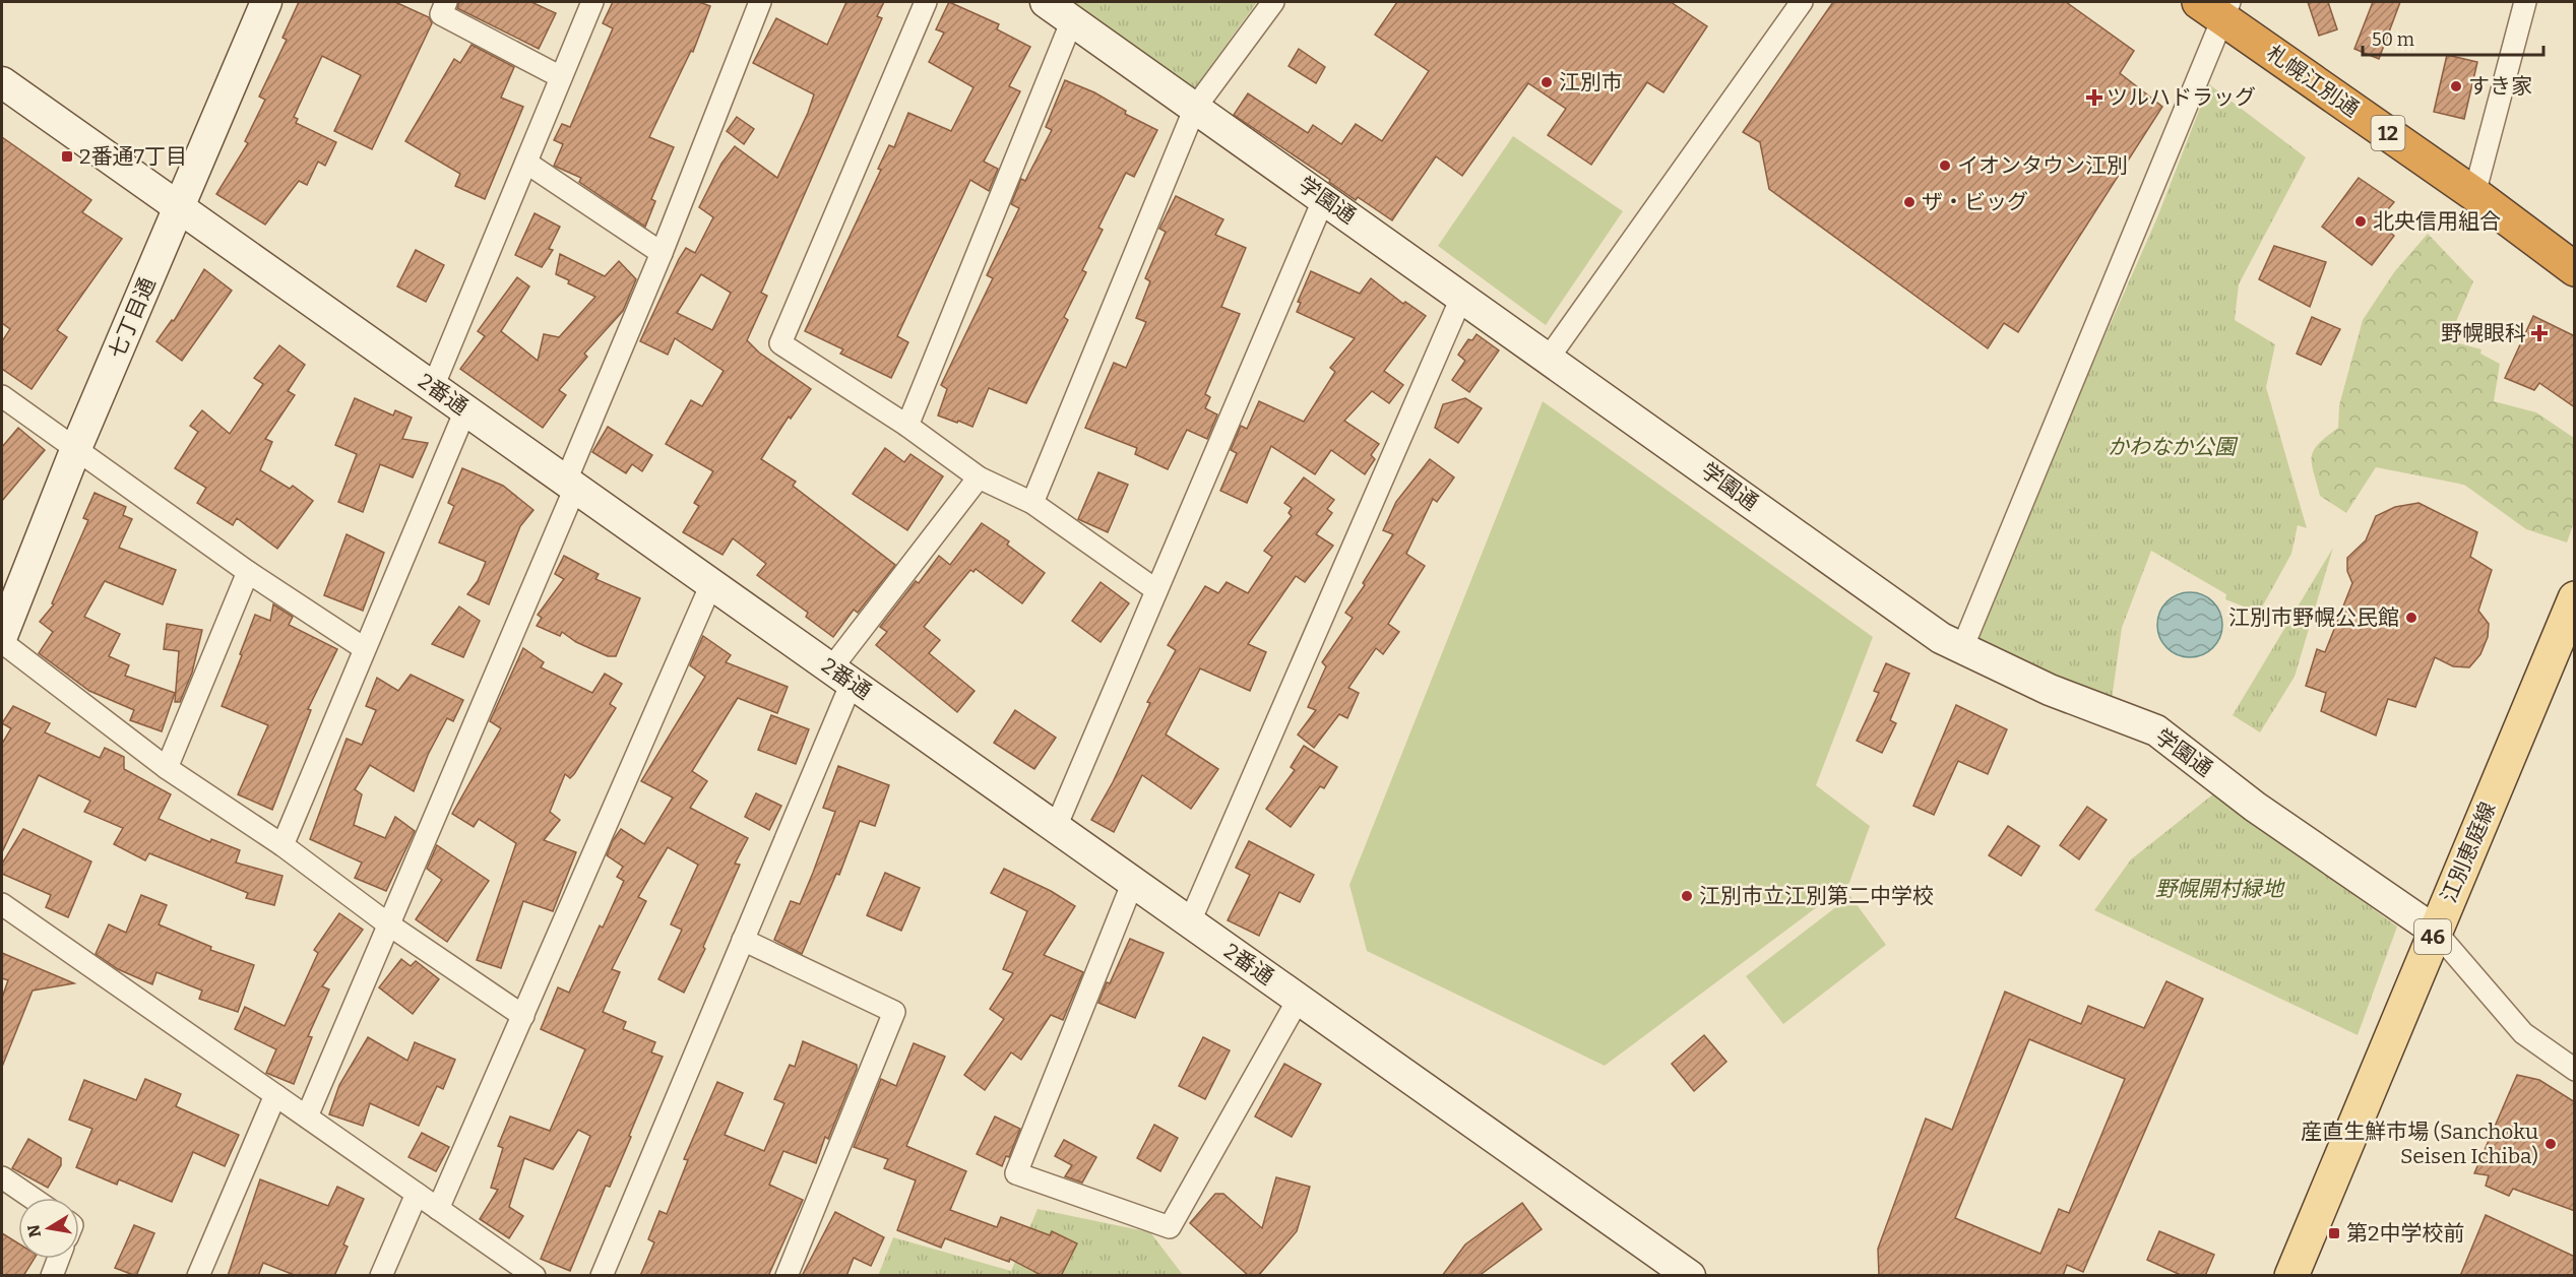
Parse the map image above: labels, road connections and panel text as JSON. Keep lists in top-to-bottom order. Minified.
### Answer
{"streets":{"highway":["札幌江別通","12"],"main road":["江別恵庭線","46"],"street":["学園通","七丁目通","2番通"]},"crossings":[["学園通","江別恵庭線"],["七丁目通","2番通"]],"parks":["かわなか公園","野幌開村緑地"],"places":{"other":["江別市","すき家","イオンタウン江別","ザ・ビッグ","北央信用組合","江別市野幌公民館","江別市立江別第二中学校","産直生鮮市場 (Sanchoku Seisen Ichiba)"],"health":["ツルハドラッグ","野幌眼科"],"transit":["2番通7丁目","第2中学校前"]},"scale_bar":"50 m","north":"left"}
